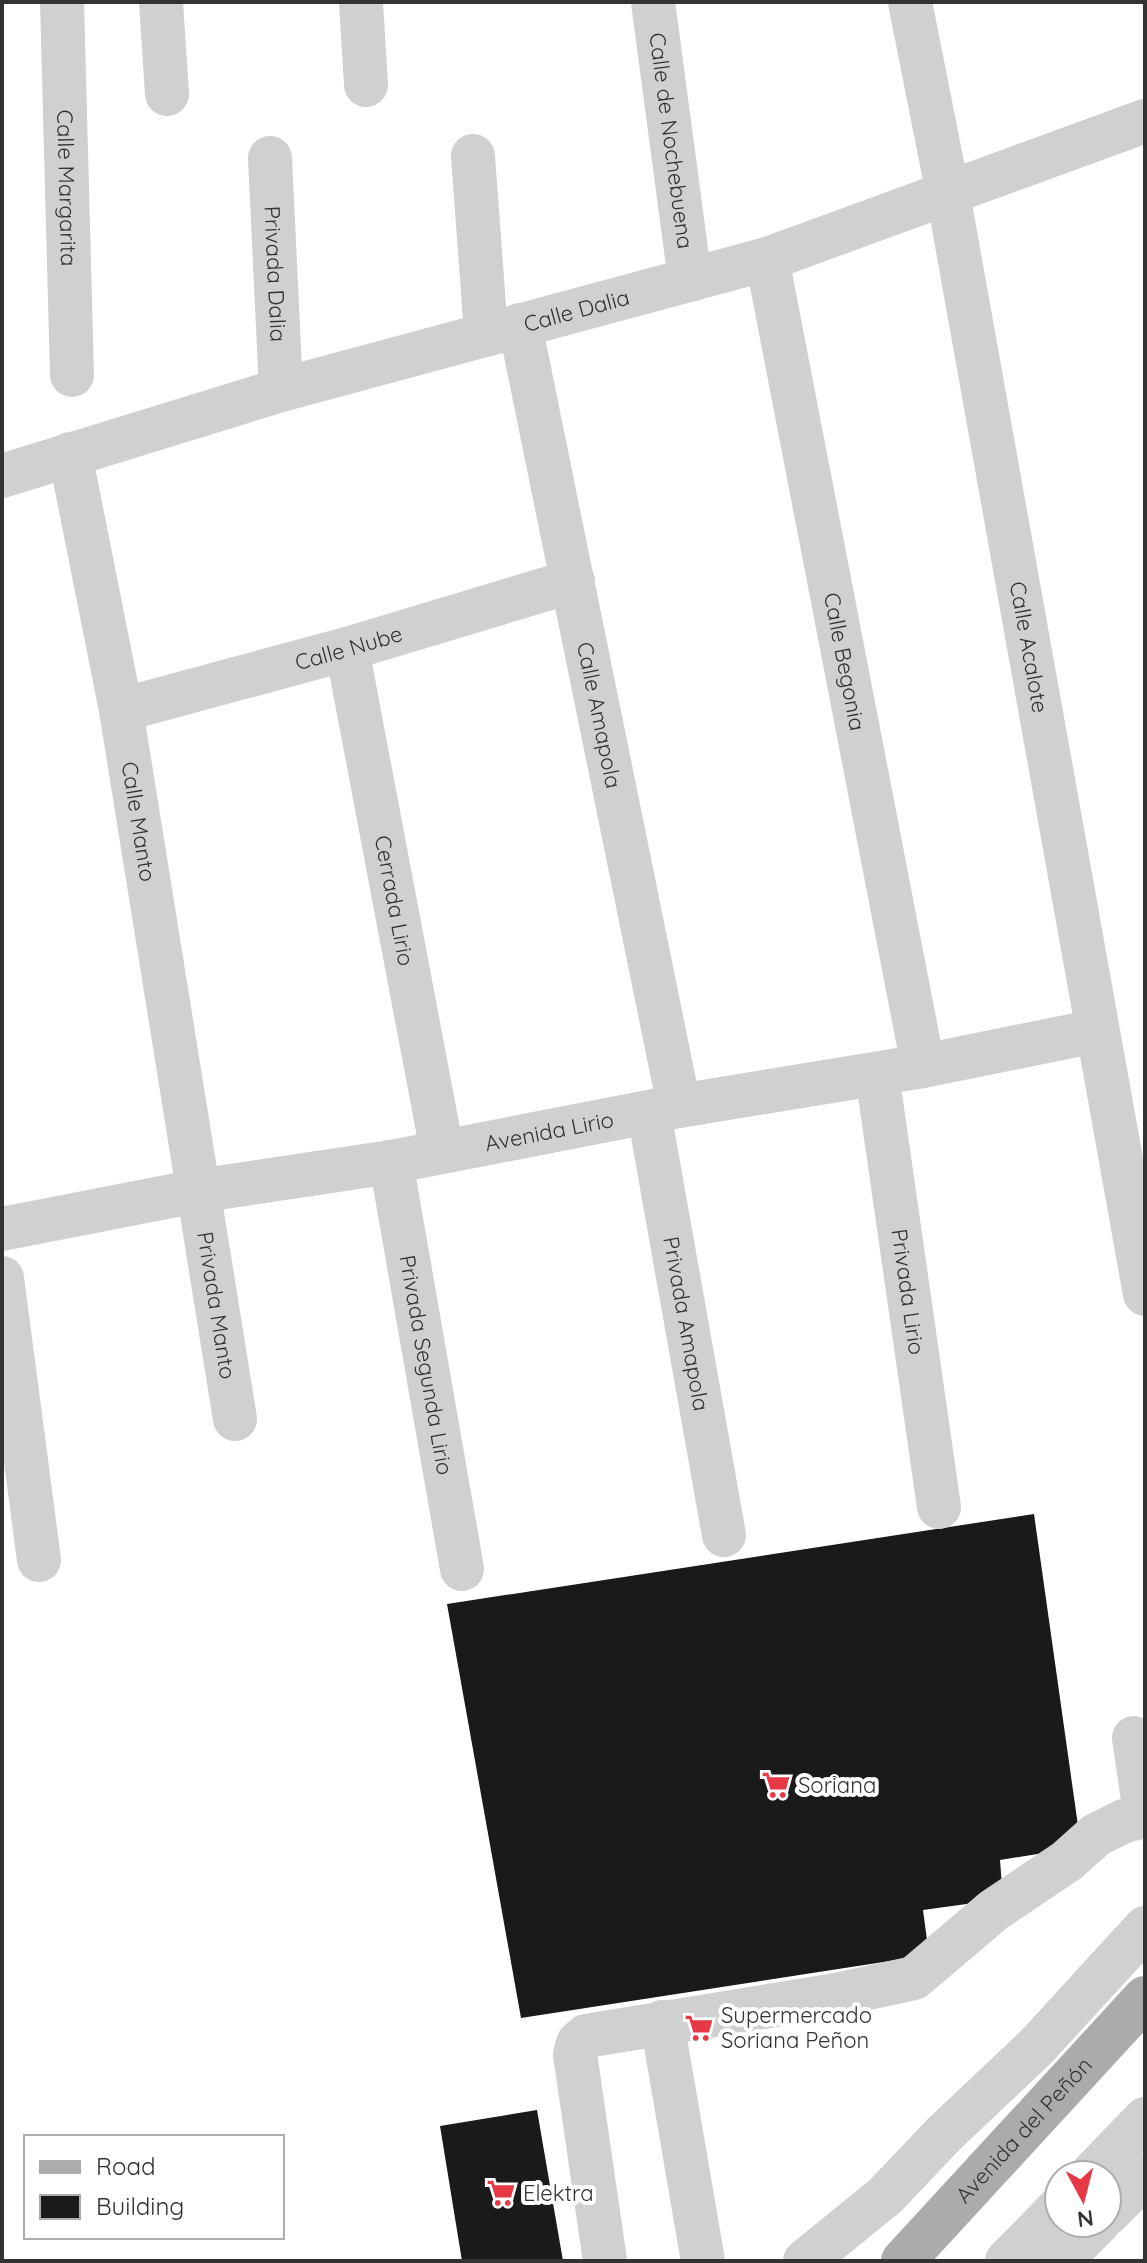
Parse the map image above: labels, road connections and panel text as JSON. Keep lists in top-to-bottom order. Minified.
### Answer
{"streets":{"main road":["Avenida del Peñón"],"street":["Calle de Nochebuena","Calle Margarita","Privada Dalia","Calle Dalia","Calle Nube","Calle Acalote","Calle Begonia","Calle Amapola","Calle Manto","Cerrada Lirio","Avenida Lirio","Privada Lirio","Privada Manto","Privada Amapola","Privada Segunda Lirio"]},"crossings":[["Calle de Nochebuena","Calle Dalia"],["Privada Dalia","Calle Dalia"],["Calle Dalia","Calle Acalote"],["Calle Dalia","Calle Begonia"],["Calle Dalia","Calle Amapola"],["Calle Dalia","Calle Manto"],["Calle Nube","Calle Amapola"],["Calle Nube","Calle Manto"],["Calle Nube","Cerrada Lirio"],["Calle Acalote","Avenida Lirio"],["Calle Begonia","Avenida Lirio"],["Calle Amapola","Avenida Lirio"],["Calle Amapola","Privada Amapola"],["Calle Manto","Avenida Lirio"],["Calle Manto","Privada Manto"],["Cerrada Lirio","Avenida Lirio"],["Avenida Lirio","Privada Lirio"],["Avenida Lirio","Privada Manto"],["Avenida Lirio","Privada Amapola"],["Avenida Lirio","Privada Segunda Lirio"]],"places":{"supermarket":["Soriana","Supermercado Soriana Peñon","Elektra"]},"legend":["Road","Building"],"north":"bottom"}
